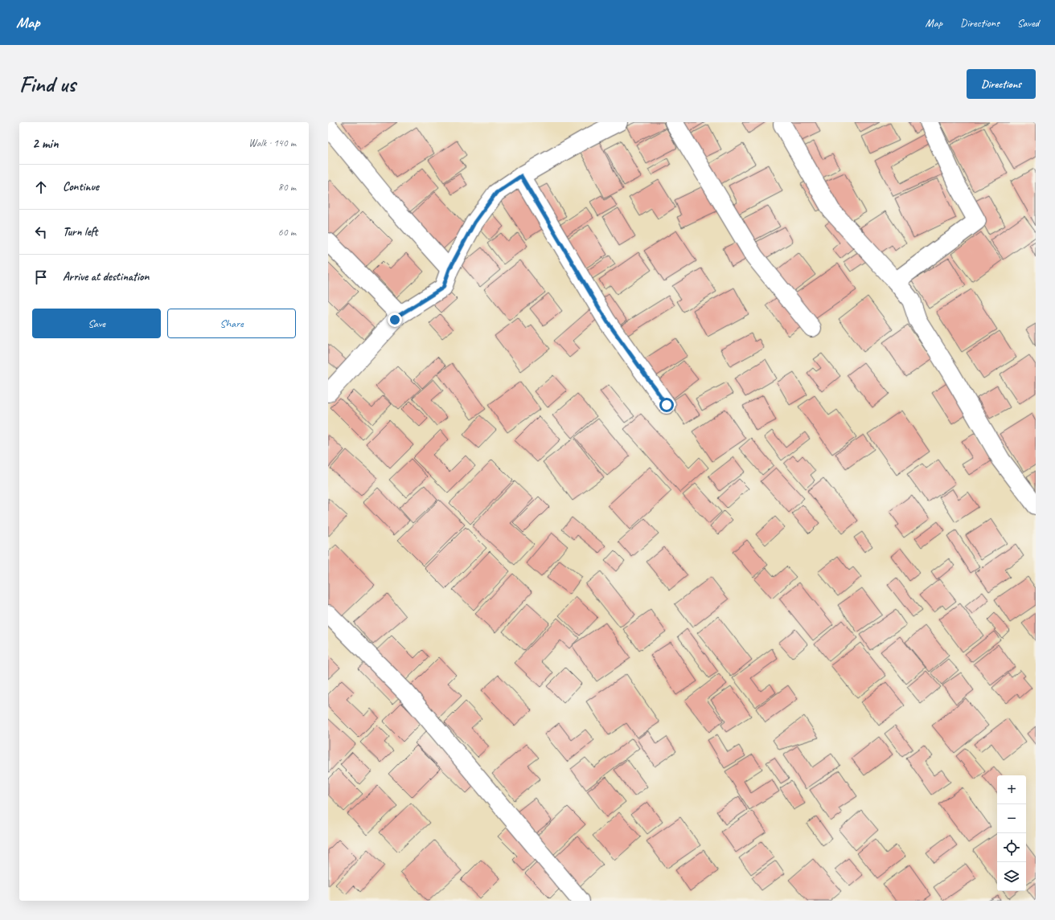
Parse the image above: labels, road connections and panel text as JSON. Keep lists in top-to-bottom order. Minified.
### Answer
{"page":{"header":"Map","nav":["Map","Directions","Saved"],"buttons":["Directions",["Save","Share"]],"title":"Find us","heading":["2 min","Walk · 140 m"],"list":[["Continue","80 m"],["Turn left","60 m"],"Arrive at destination"],"map_buttons":["+","−"]}}
